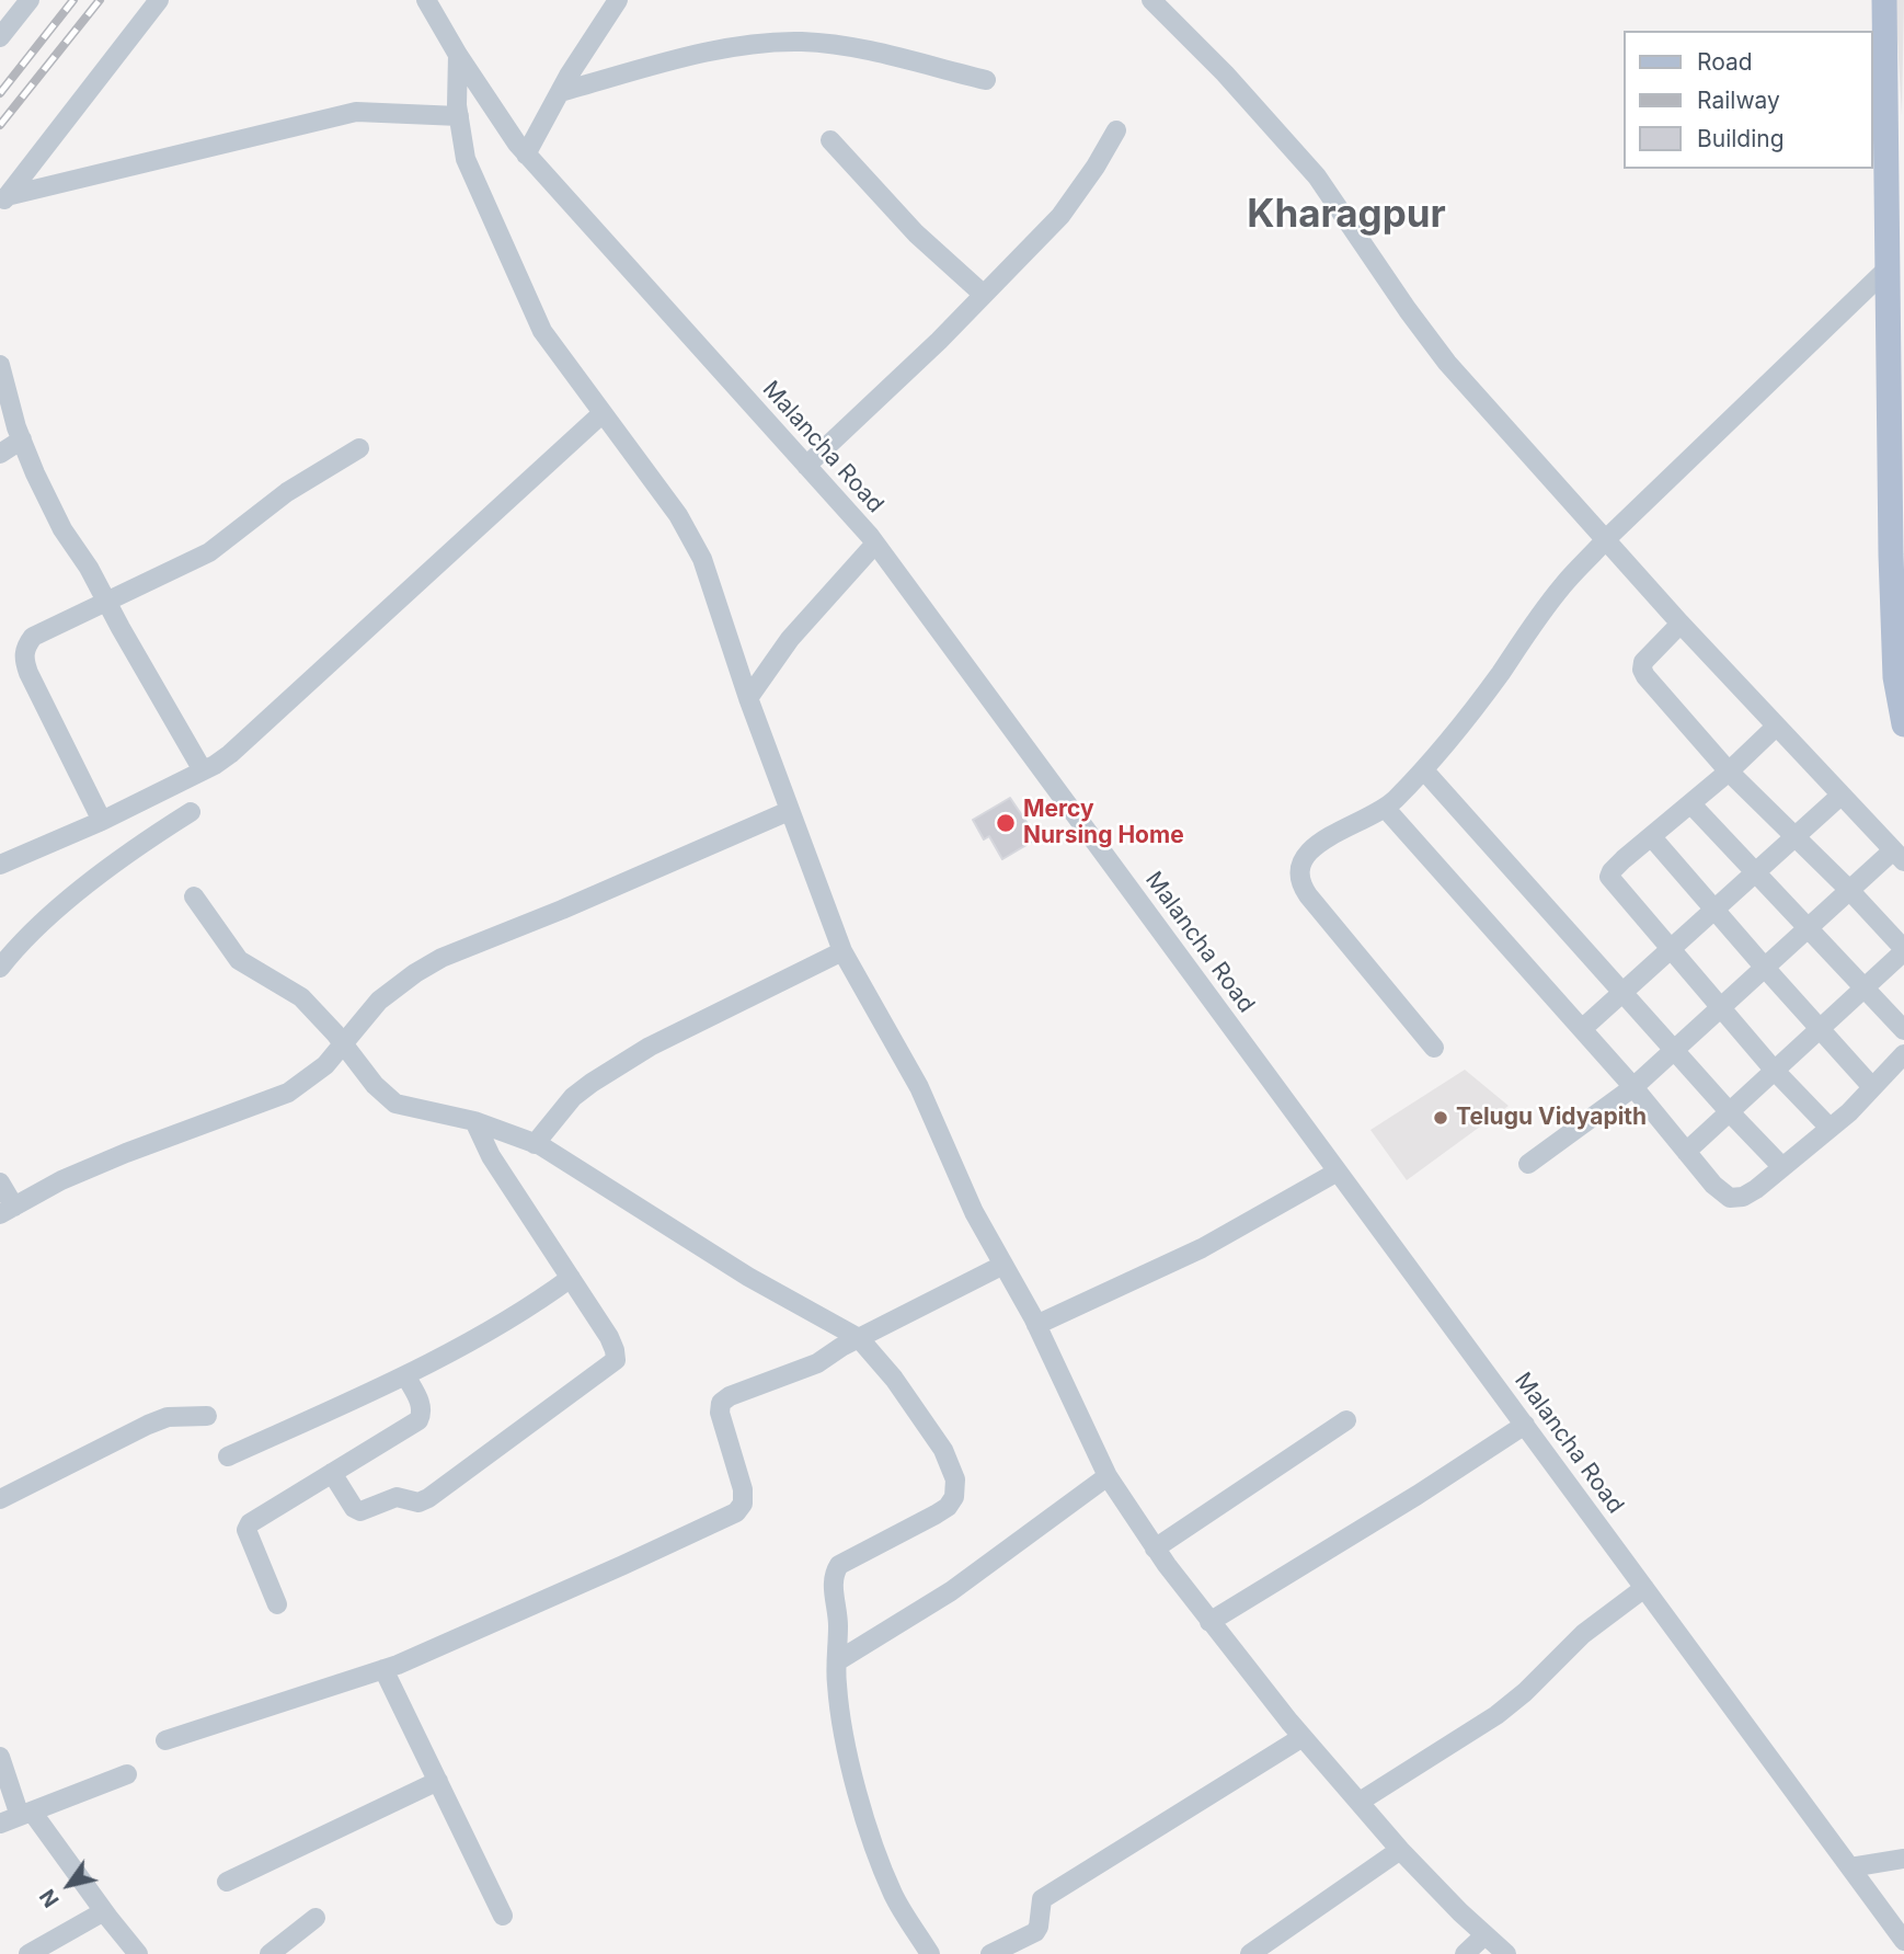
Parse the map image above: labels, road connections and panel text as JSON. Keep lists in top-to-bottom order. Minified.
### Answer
{"streets":{"street":["Malancha Road"]},"districts":["Kharagpur"],"places":["Mercy Nursing Home","Telugu Vidyapith"],"legend":["Road","Railway","Building"],"north":"bottom left"}
